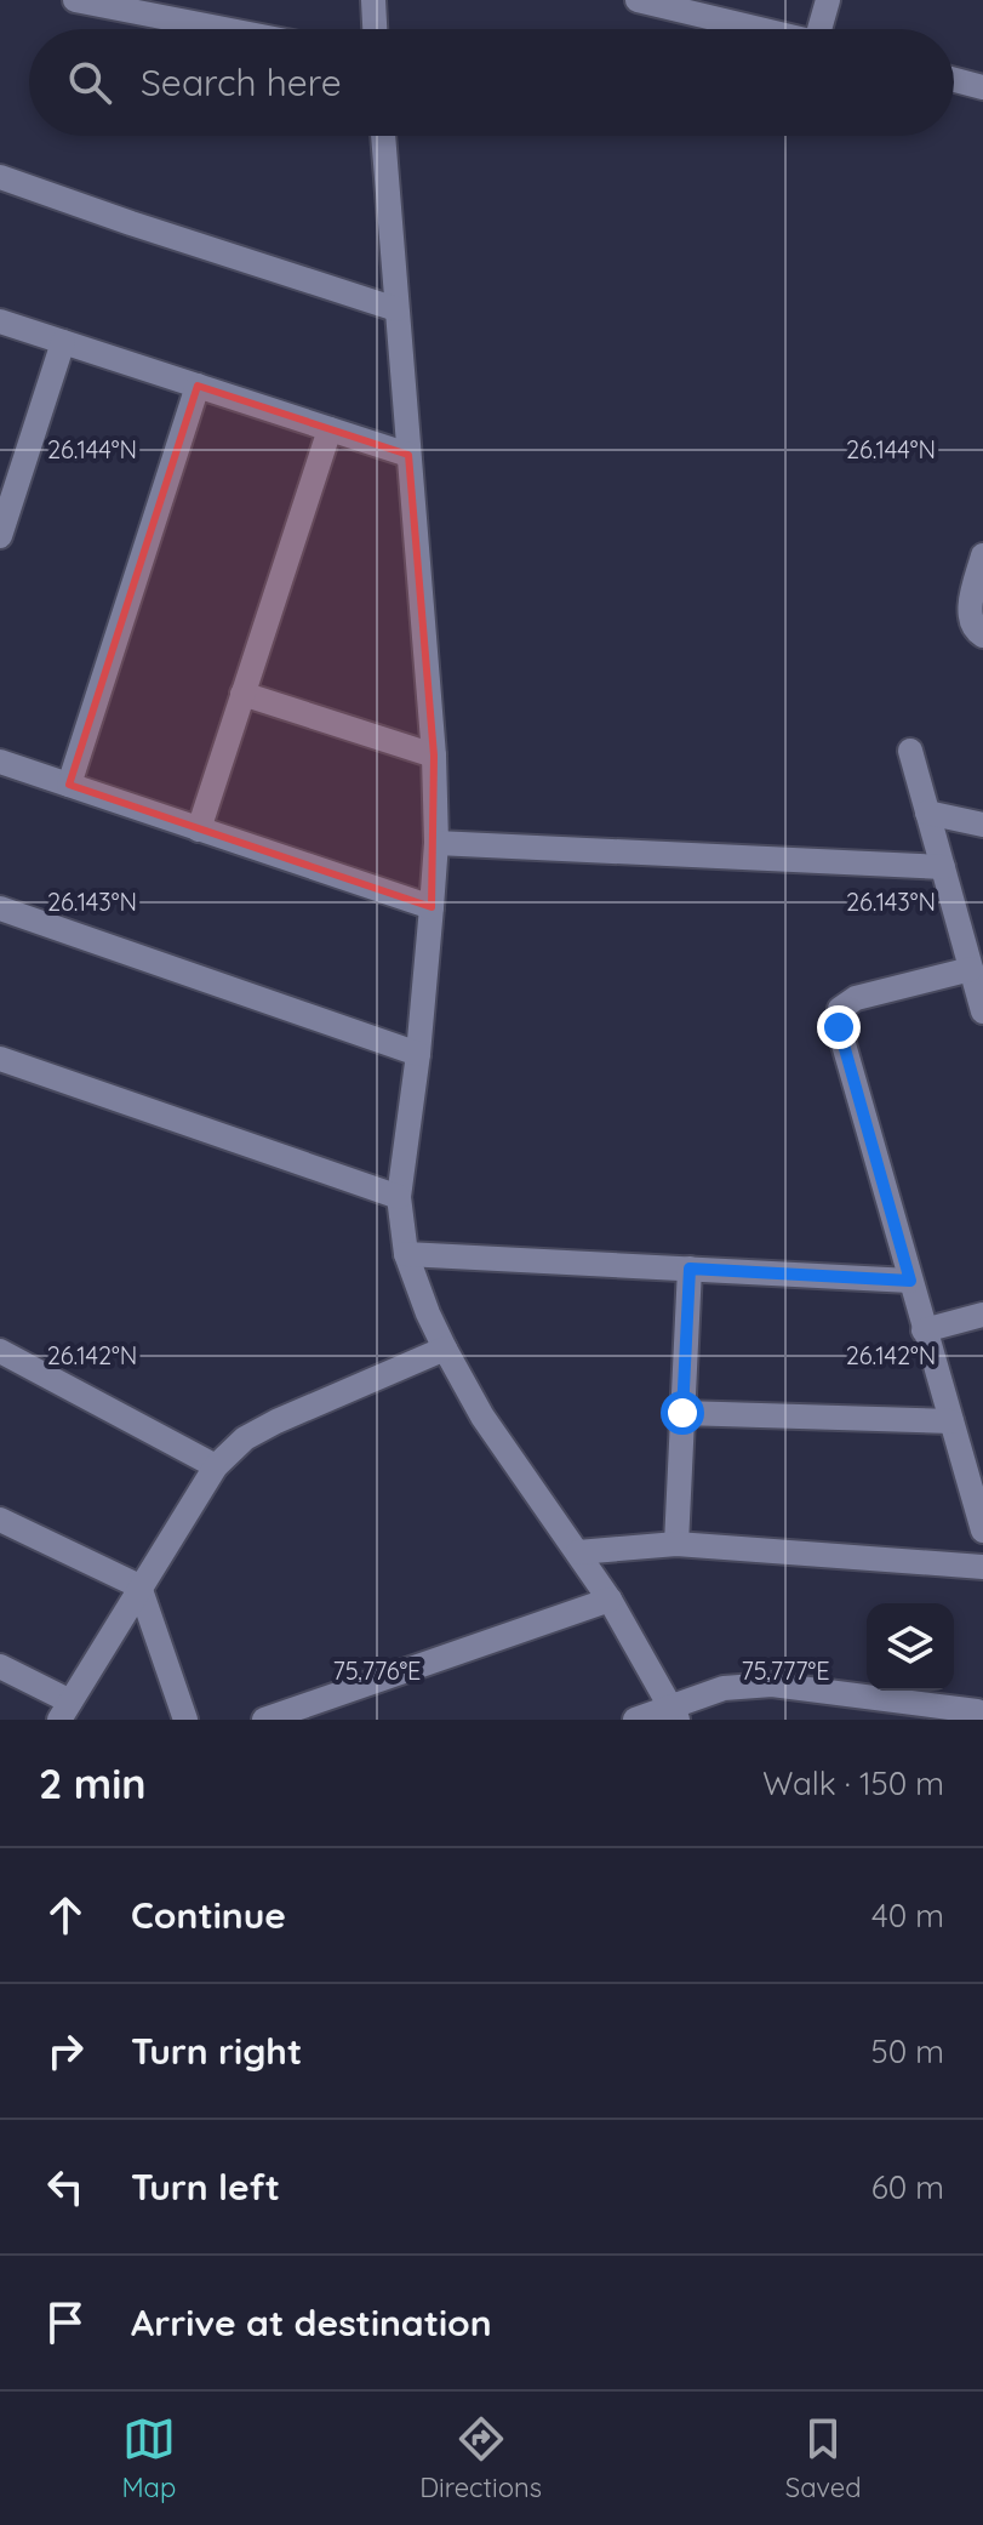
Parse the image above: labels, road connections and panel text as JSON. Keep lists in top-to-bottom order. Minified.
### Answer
{"page":{"search":"Search here","heading":["2 min","Walk · 150 m"],"list":[["Continue","40 m"],["Turn right","50 m"],["Turn left","60 m"],"Arrive at destination"],"nav":["Map","Directions","Saved"]},"coordinates":["26.144°N","26.143°N","26.142°N","75.776°E","75.777°E"]}
